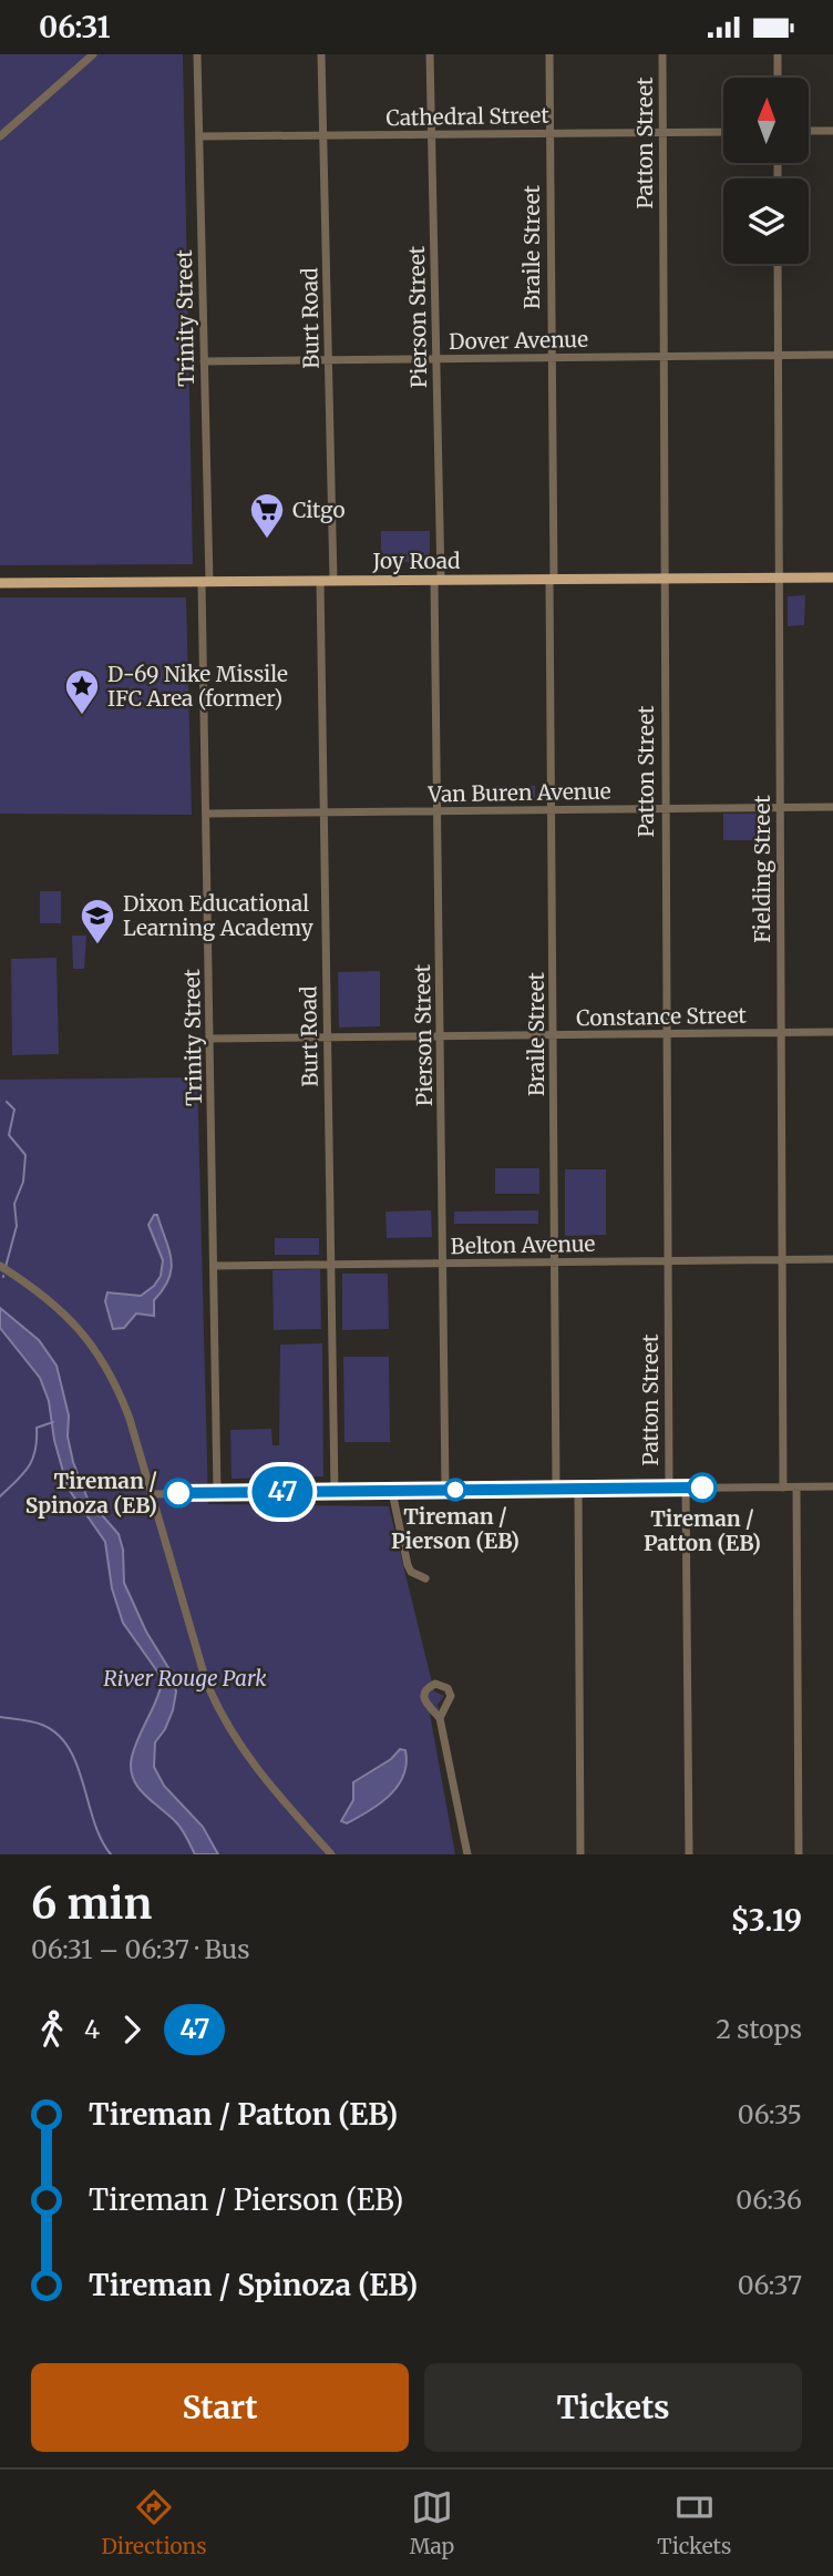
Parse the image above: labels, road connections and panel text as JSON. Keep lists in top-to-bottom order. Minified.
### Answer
{"streets":{"main road":["Joy Road"],"street":["Cathedral Street","Patton Street","Braile Street","Pierson Street","Trinity Street","Burt Road","Dover Avenue","Van Buren Avenue","Fielding Street","Constance Street","Belton Avenue"]},"crossings":[["Cathedral Street","Patton Street"],["Cathedral Street","Braile Street"],["Cathedral Street","Pierson Street"],["Cathedral Street","Trinity Street"],["Cathedral Street","Burt Road"],["Patton Street","Dover Avenue"],["Patton Street","Joy Road"],["Patton Street","Van Buren Avenue"],["Patton Street","Constance Street"],["Patton Street","Belton Avenue"],["Braile Street","Dover Avenue"],["Braile Street","Joy Road"],["Braile Street","Van Buren Avenue"],["Braile Street","Constance Street"],["Braile Street","Belton Avenue"],["Pierson Street","Dover Avenue"],["Pierson Street","Joy Road"],["Pierson Street","Van Buren Avenue"],["Pierson Street","Constance Street"],["Pierson Street","Belton Avenue"],["Trinity Street","Dover Avenue"],["Trinity Street","Joy Road"],["Trinity Street","Van Buren Avenue"],["Trinity Street","Constance Street"],["Trinity Street","Belton Avenue"],["Burt Road","Dover Avenue"],["Burt Road","Joy Road"],["Burt Road","Van Buren Avenue"],["Burt Road","Constance Street"],["Burt Road","Belton Avenue"],["Dover Avenue","Fielding Street"],["Joy Road","Fielding Street"],["Van Buren Avenue","Fielding Street"],["Fielding Street","Constance Street"],["Fielding Street","Belton Avenue"]],"parks":["River Rouge Park"],"places":{"supermarket":["Citgo"],"place":["D-69 Nike Missile IFC Area (former)"],"school or university":["Dixon Educational Learning Academy"],"other":["Tireman / Patton (EB)","Tireman / Pierson (EB)","Tireman / Spinoza (EB)"]},"lines":["bus line 47"],"north":"top","page":{"status":"06:31","on_map":"47","heading":["6 min","06:31 – 06:37 · Bus","$3.19"],"legs":["4","47","2 stops"],"list":[{"name":"Tireman / Patton (EB)","value":"06:35"},{"name":"Tireman / Pierson (EB)","value":"06:36"},{"name":"Tireman / Spinoza (EB)","value":"06:37"}],"buttons":["Start","Tickets"],"tabs":["Directions","Map","Tickets"]}}
